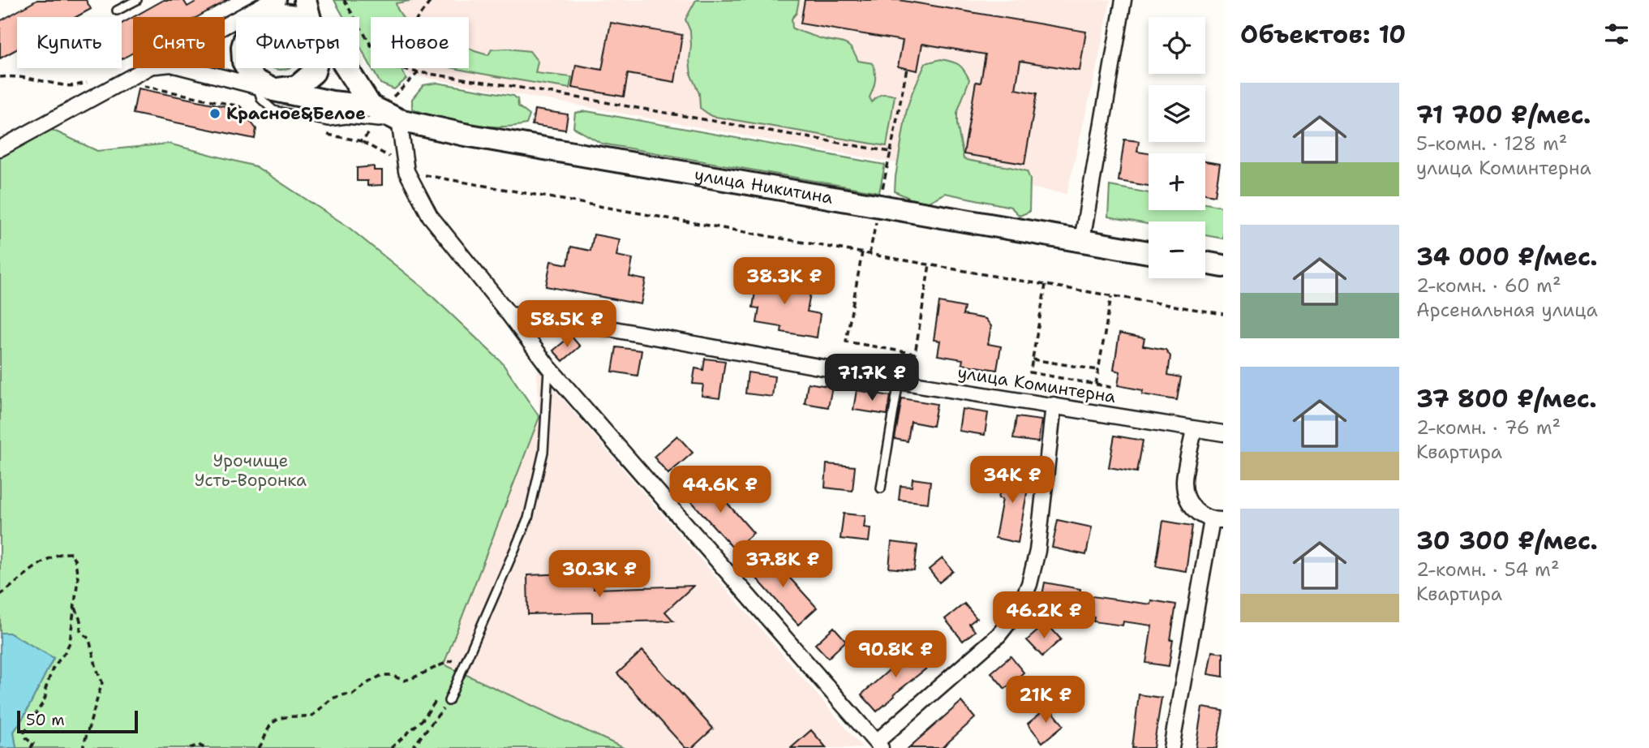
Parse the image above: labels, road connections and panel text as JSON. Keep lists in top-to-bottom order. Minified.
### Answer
{"streets":{"main road":["улица Никитина"],"street":["улица Коминтерна"]},"parks":["Урочище Усть-Воронка"],"places":["Красное&Белое"],"scale_bar":"50 m","page":{"heading":"Объектов: 10","map_buttons":["+","−"],"chip":["Купить","Снять","Фильтры","Новое"],"list":[{"name":"71 700 ₽/мес.","note":"5-комн. · 128 m² · улица Коминтерна"},{"name":"34 000 ₽/мес.","note":"2-комн. · 60 m² · Арсенальная улица"},{"name":"37 800 ₽/мес.","note":"2-комн. · 76 m² · Квартира"},{"name":"30 300 ₽/мес.","note":"2-комн. · 54 m² · Квартира"}],"price":["38.3K ₽","58.5K ₽","71.7K ₽","34K ₽","44.6K ₽","37.8K ₽","30.3K ₽","46.2K ₽","90.8K ₽","21K ₽"],"scale":"50 m"}}
